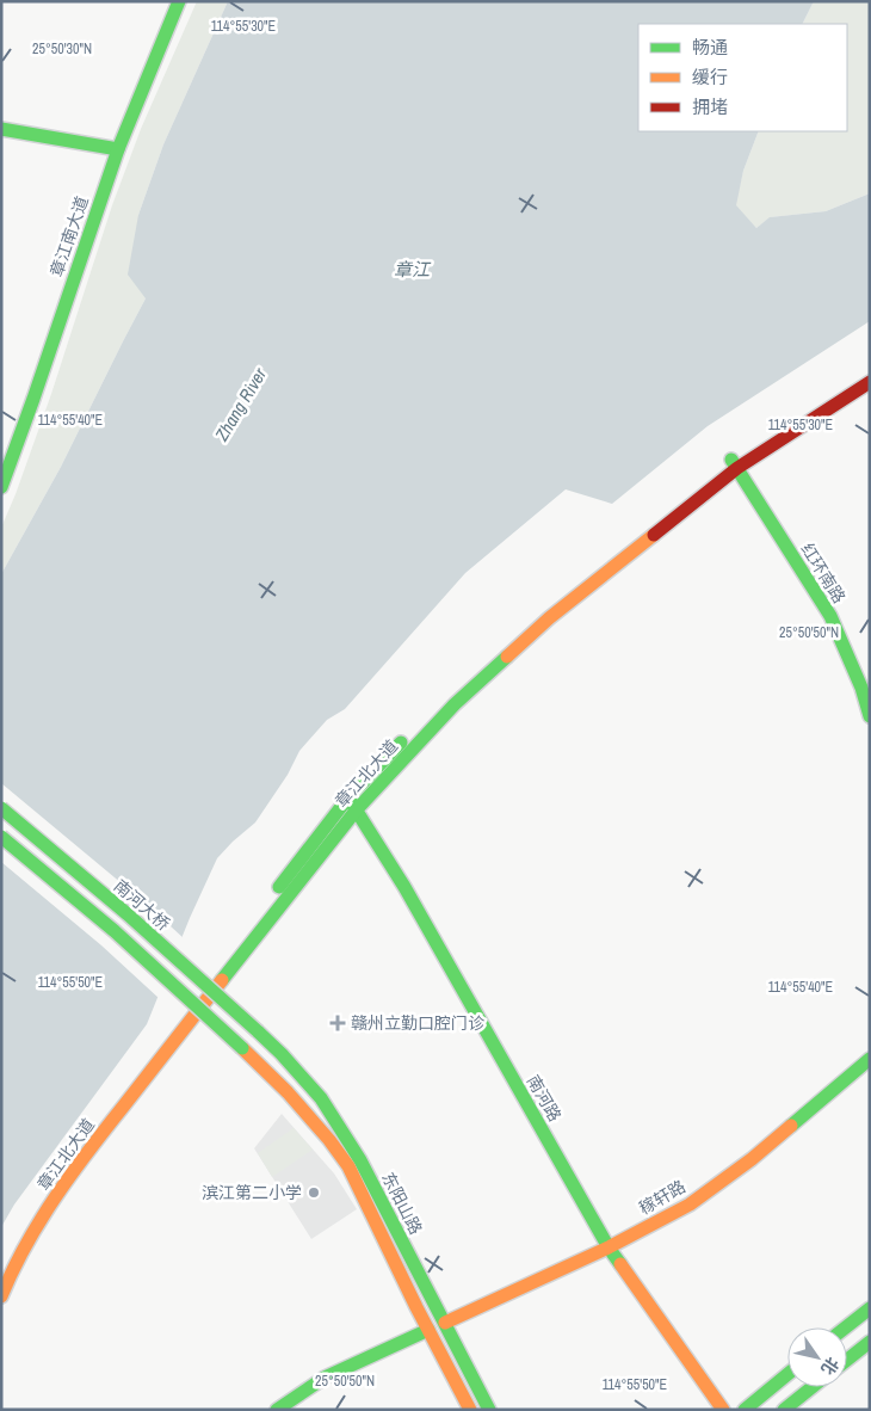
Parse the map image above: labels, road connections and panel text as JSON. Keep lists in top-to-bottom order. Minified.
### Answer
{"streets":{"main road":["章江南大道","红环南路","章江北大道","南河大桥","南河路","稼轩路","东阳山路"]},"crossings":[["红环南路","章江北大道"],["章江北大道","南河路"],["南河大桥","东阳山路"],["南河路","稼轩路"],["稼轩路","东阳山路"]],"water":["章江","Zhang River"],"places":{"health":["赣州立勤口腔门诊"],"other":["滨江第二小学"]},"legend":["畅通","缓行","拥堵"],"north":"bottom right","coordinates":["114°55'30\"E","25°50'30\"N","114°55'40\"E","25°50'50\"N","114°55'50\"E"]}
